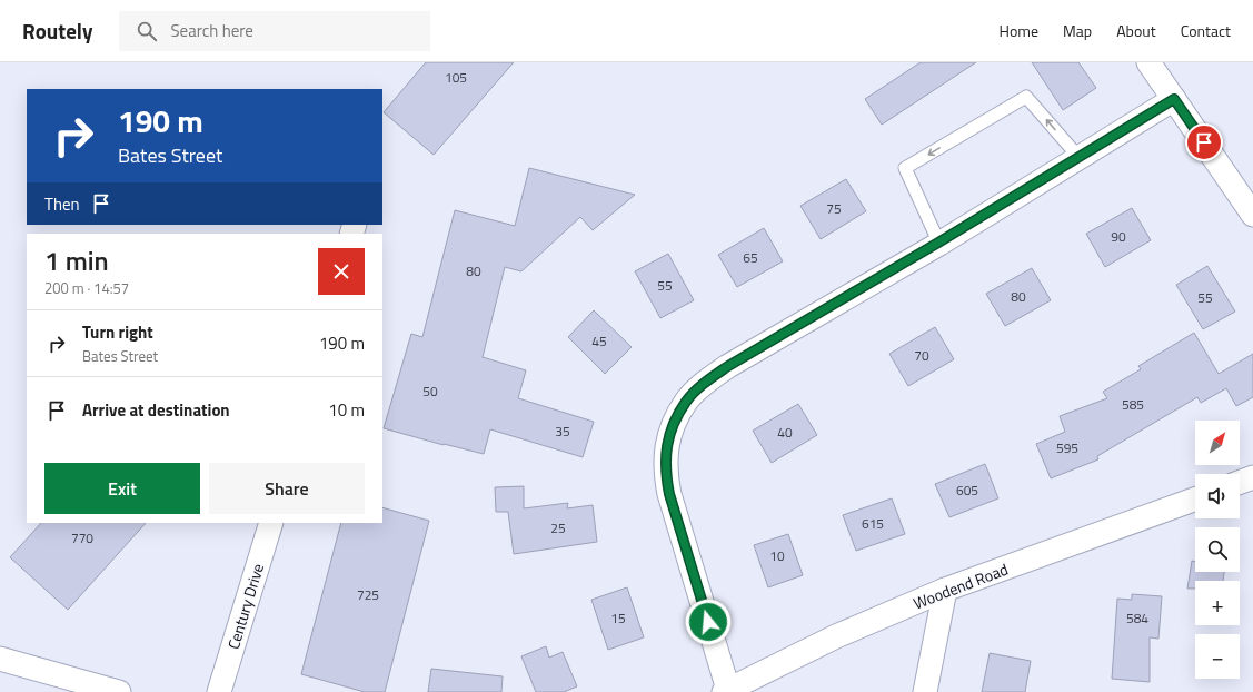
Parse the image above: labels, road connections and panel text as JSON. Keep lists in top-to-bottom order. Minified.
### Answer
{"streets":{"street":["Woodend Road","Century Drive"]},"house_numbers":["105","75","90","65","80","55","80","55","45","70","50","585","35","40","595","605","615","25","770","10","725","15","584"],"north":"top right","page":{"header":"Routely","search":"Search here","nav":["Home","Map","About","Contact"],"turn":["190 m","Bates Street"],"then":"Then","heading":["1 min","200 m · 14:57"],"list":[{"name":"Turn right","note":"Bates Street","value":"190 m"},{"name":"Arrive at destination","value":"10 m"}],"map_buttons":["+","−"],"buttons":["Exit","Share"]}}
